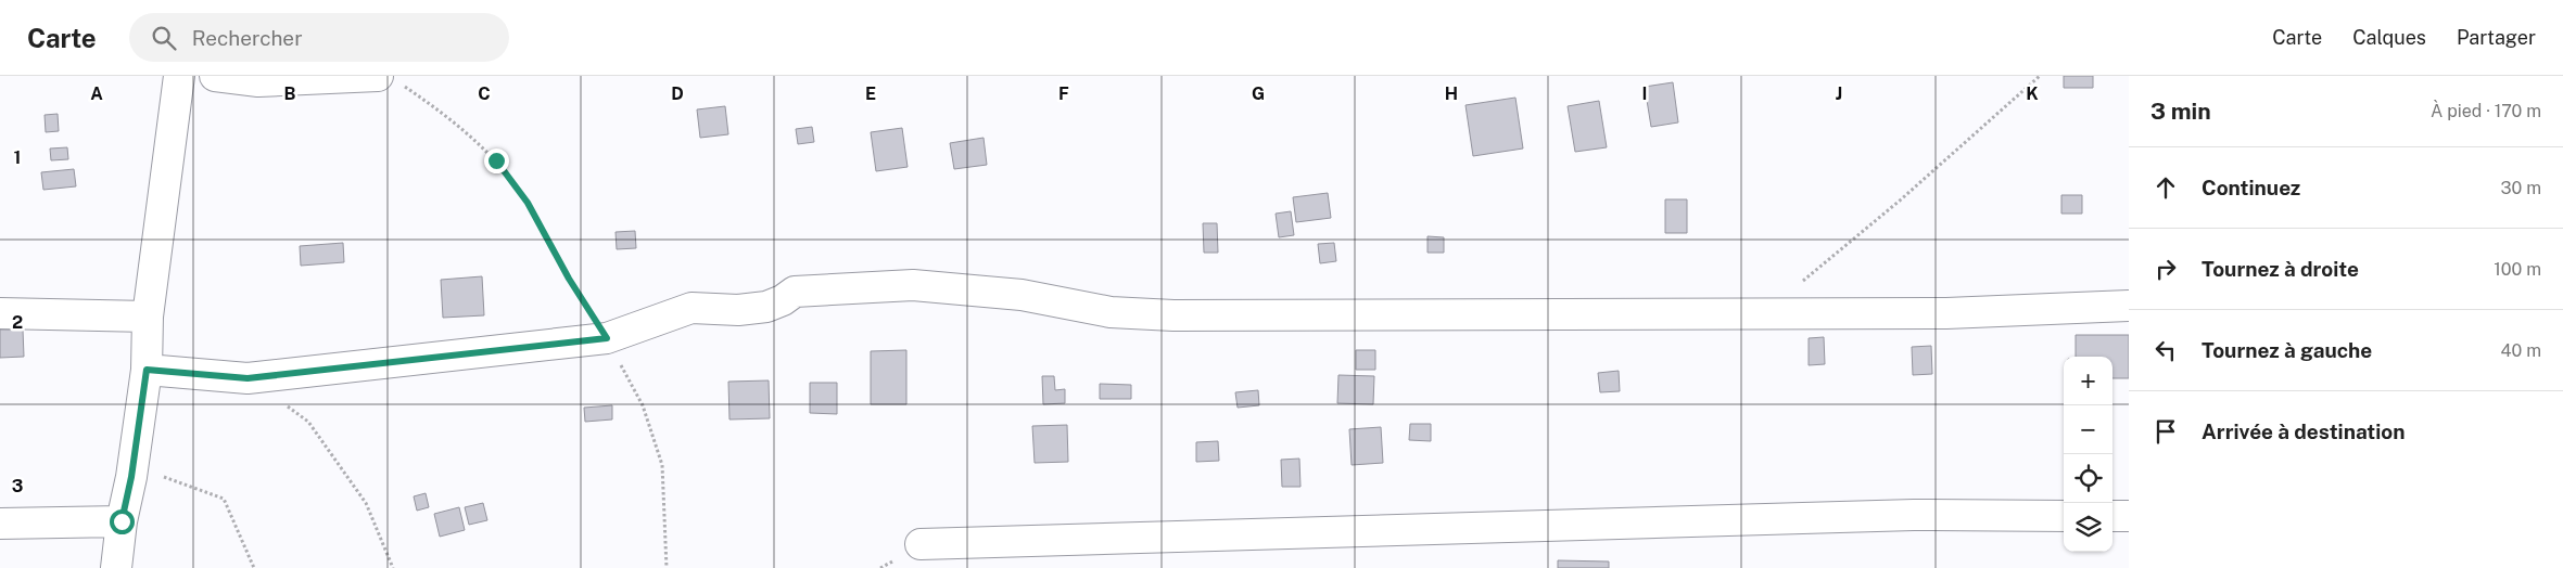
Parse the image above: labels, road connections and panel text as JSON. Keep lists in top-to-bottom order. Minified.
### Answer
{"page":{"header":"Carte","search":"Rechercher","nav":["Carte","Calques","Partager"],"heading":["3 min","À pied · 170 m"],"list":[["Continuez","30 m"],["Tournez à droite","100 m"],["Tournez à gauche","40 m"],"Arrivée à destination"],"map_buttons":["+","−"]},"grid":{"columns":["A","B","C","D","E","F","G","H","I","J","K"],"rows":["1","2","3"]}}
